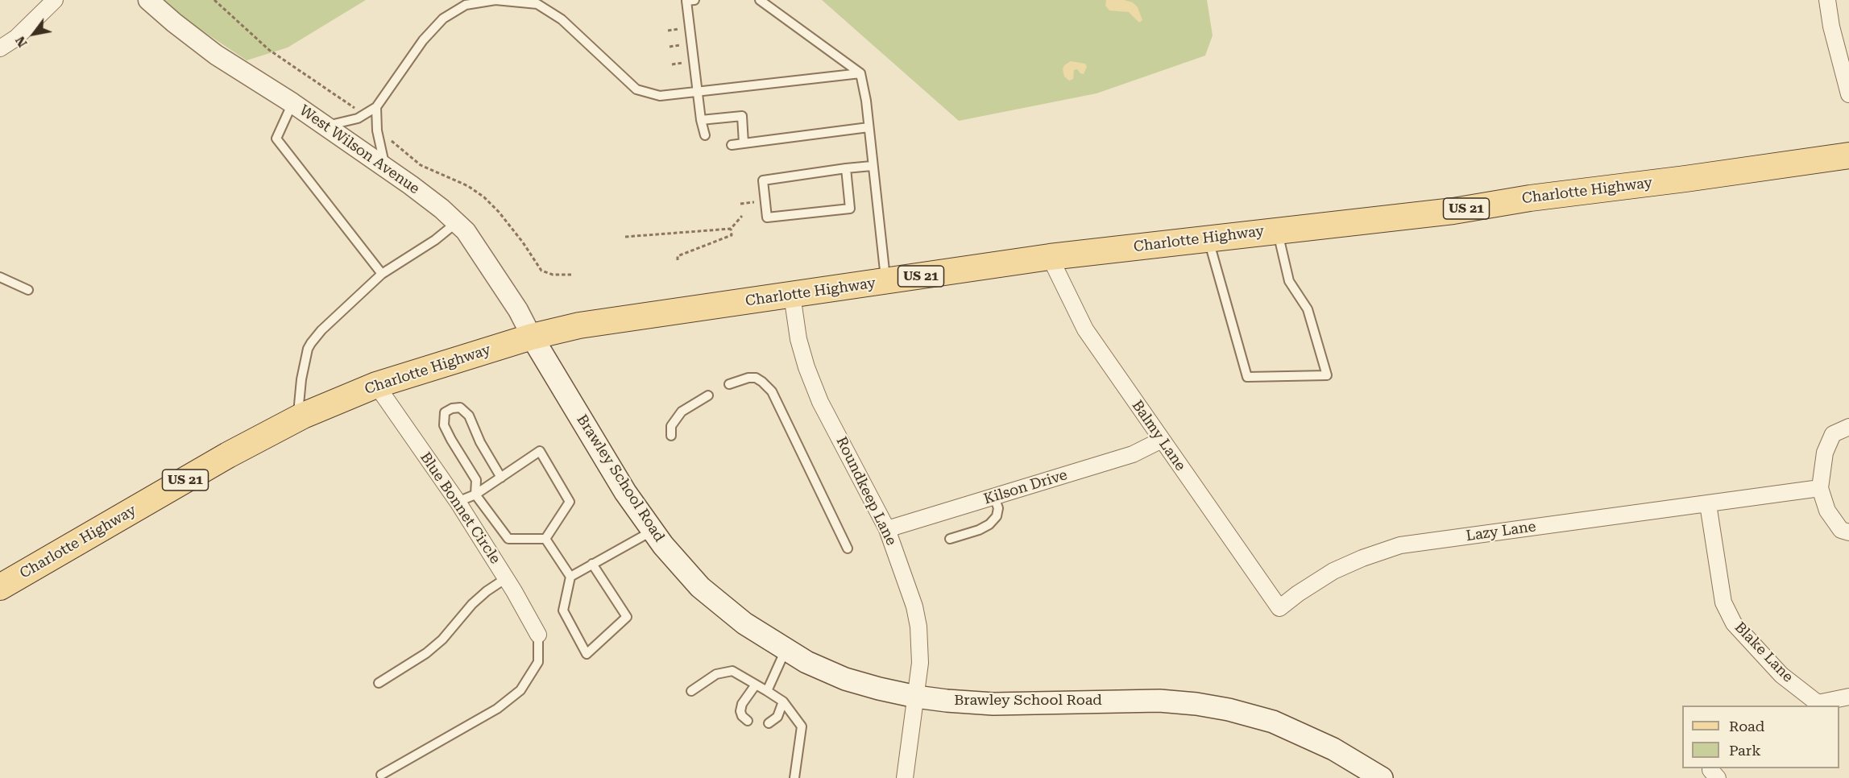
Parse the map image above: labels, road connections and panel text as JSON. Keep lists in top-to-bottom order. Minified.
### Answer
{"streets":{"main road":["Charlotte Highway","US 21","Brawley School Road"],"street":["West Wilson Avenue","Balmy Lane","Kilson Drive","Roundkeep Lane","Blue Bonnet Circle","Lazy Lane","Blake Lane"]},"crossings":[["West Wilson Avenue","Charlotte Highway"],["West Wilson Avenue","Brawley School Road"],["Charlotte Highway","Balmy Lane"],["Charlotte Highway","Brawley School Road"],["Charlotte Highway","Roundkeep Lane"],["Charlotte Highway","Blue Bonnet Circle"],["Balmy Lane","Kilson Drive"],["Balmy Lane","Lazy Lane"],["Brawley School Road","Roundkeep Lane"],["Kilson Drive","Roundkeep Lane"],["Lazy Lane","Blake Lane"]],"legend":["Road","Park"],"north":"bottom left"}
